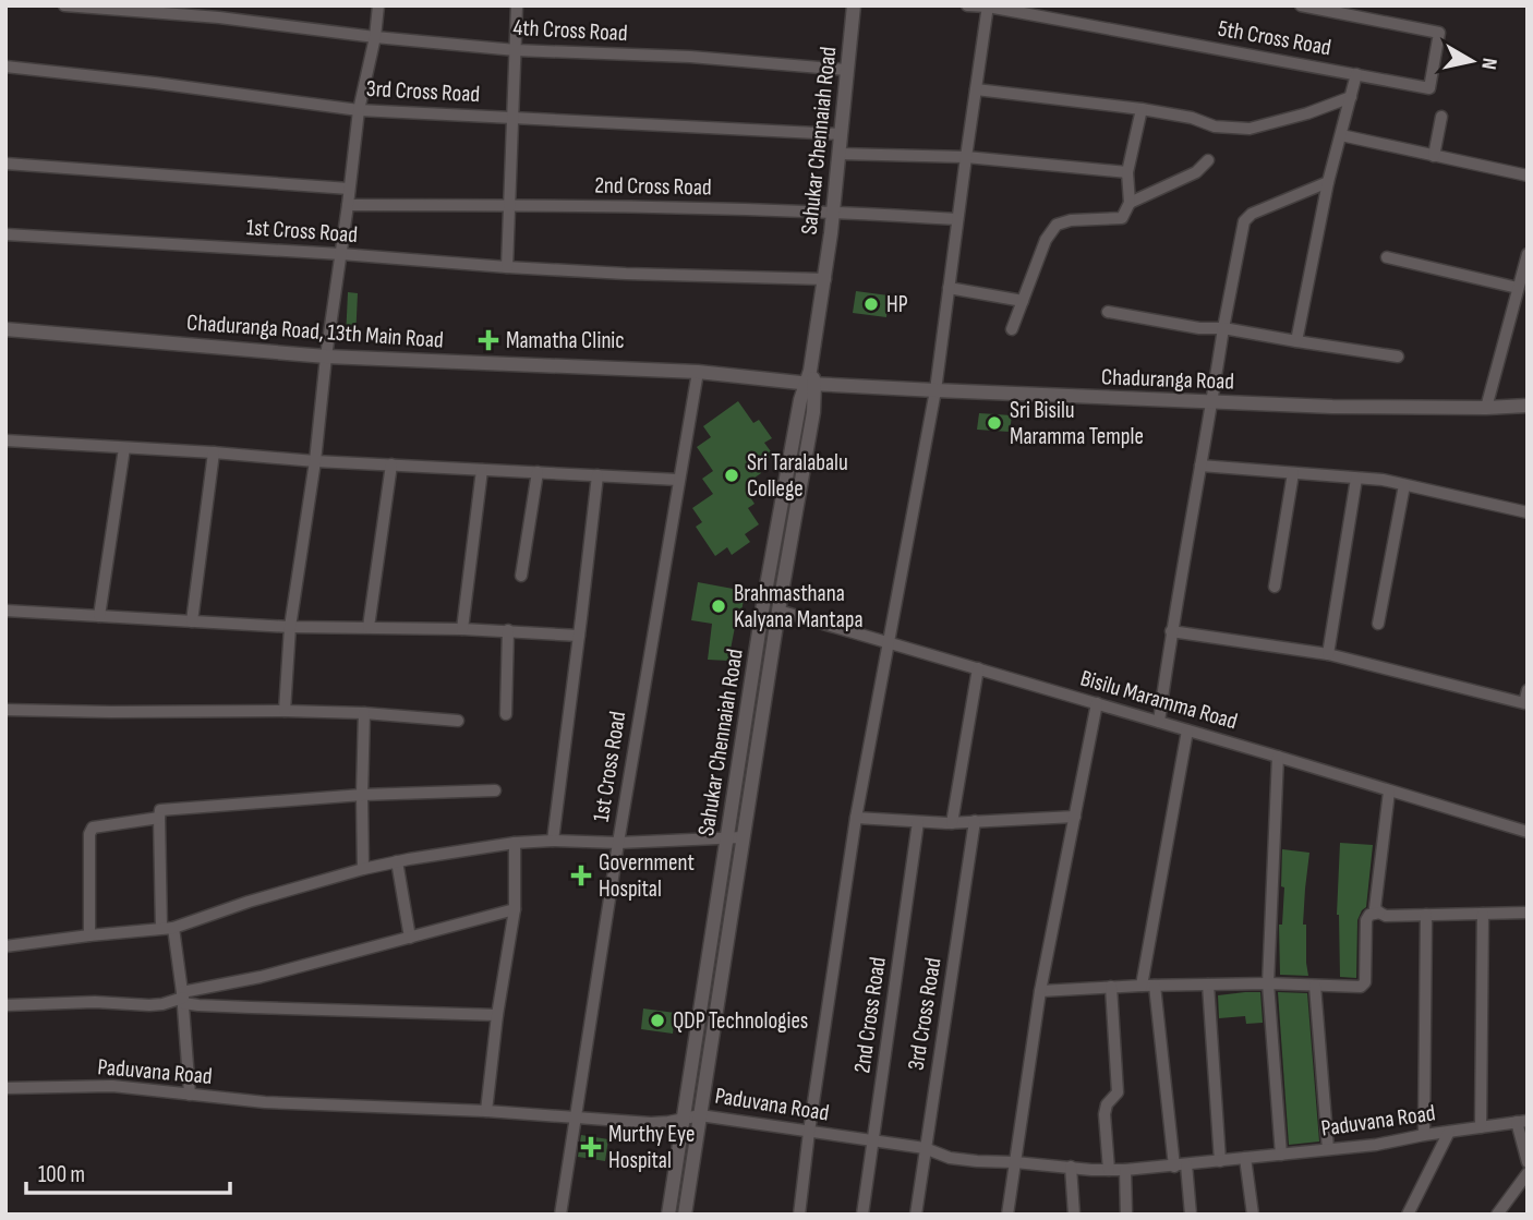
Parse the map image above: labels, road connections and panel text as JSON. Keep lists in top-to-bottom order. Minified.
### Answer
{"streets":{"street":["4th Cross Road","5th Cross Road","3rd Cross Road","Sahukar Chennaiah Road","2nd Cross Road","1st Cross Road","Chaduranga Road, 13th Main Road","Chaduranga Road","Bisilu Maramma Road","Paduvana Road"]},"crossings":[["4th Cross Road","Sahukar Chennaiah Road"],["3rd Cross Road","Sahukar Chennaiah Road"],["3rd Cross Road","Paduvana Road"],["Sahukar Chennaiah Road","2nd Cross Road"],["Sahukar Chennaiah Road","1st Cross Road"],["Sahukar Chennaiah Road","Chaduranga Road, 13th Main Road"],["Sahukar Chennaiah Road","Chaduranga Road"],["Sahukar Chennaiah Road","Bisilu Maramma Road"],["Sahukar Chennaiah Road","Paduvana Road"],["2nd Cross Road","Paduvana Road"],["1st Cross Road","Chaduranga Road, 13th Main Road"],["1st Cross Road","Paduvana Road"],["Chaduranga Road, 13th Main Road","Chaduranga Road"]],"places":{"other":["HP","Sri Bisilu Maramma Temple","Sri Taralabalu College","Brahmasthana Kalyana Mantapa","QDP Technologies"],"health":["Mamatha Clinic","Government Hospital","Murthy Eye Hospital"]},"scale_bar":"100 m","north":"right"}
